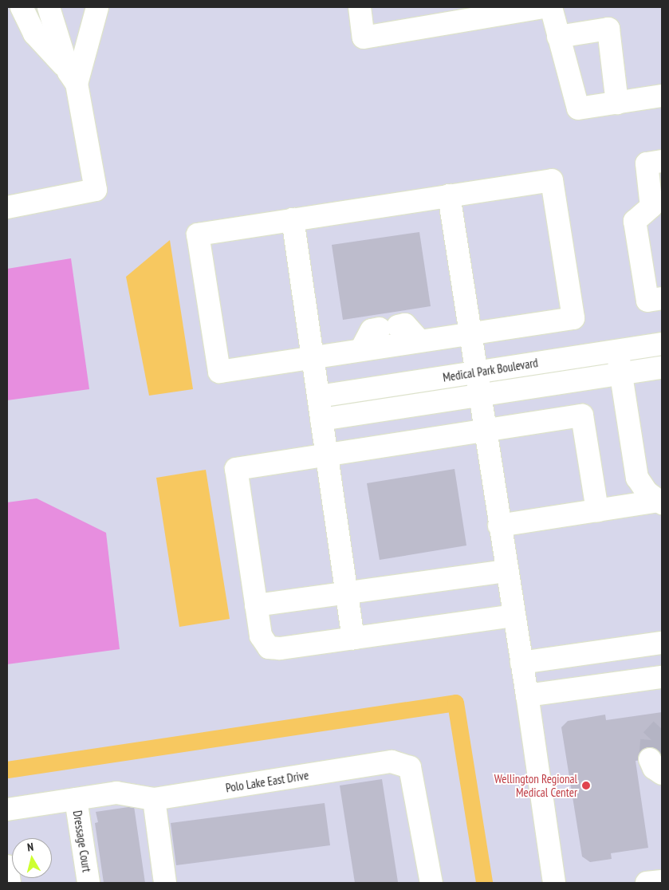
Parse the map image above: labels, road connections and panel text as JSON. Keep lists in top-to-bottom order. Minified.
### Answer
{"streets":{"street":["Medical Park Boulevard","Polo Lake East Drive","Dressage Court"]},"crossings":[["Polo Lake East Drive","Dressage Court"]],"places":["Wellington Regional Medical Center"],"north":"top"}
